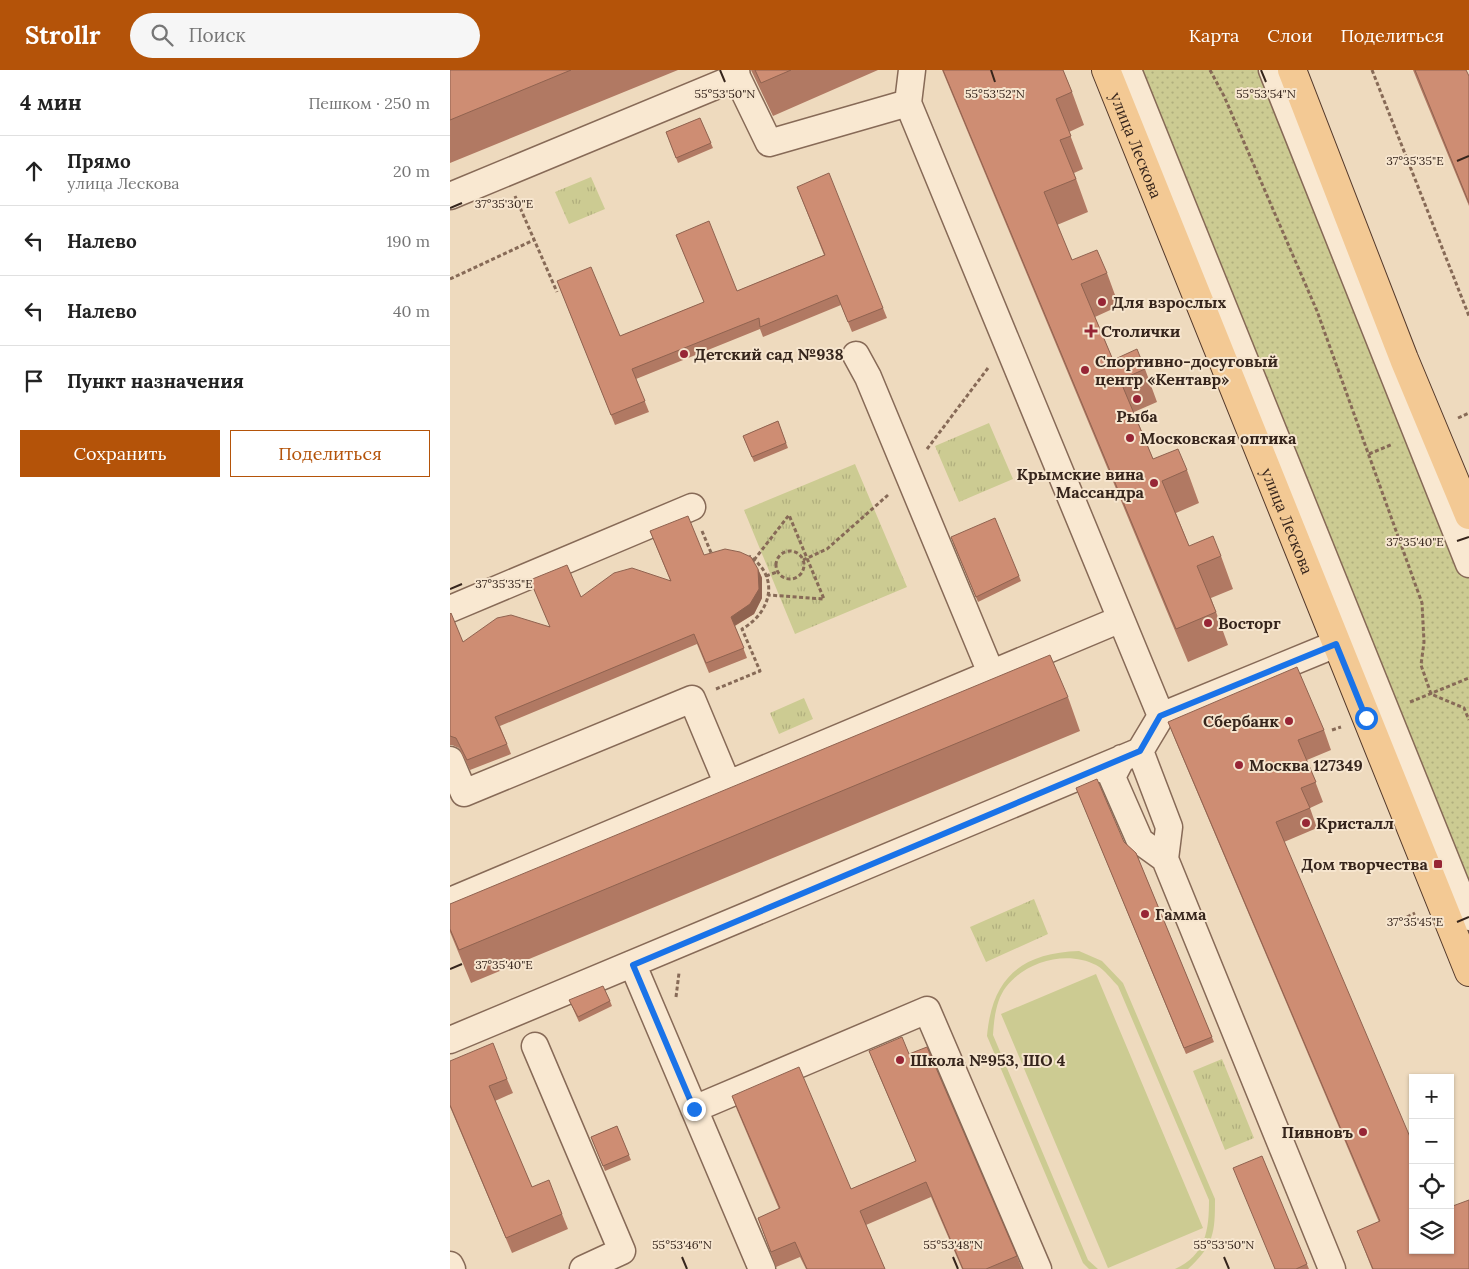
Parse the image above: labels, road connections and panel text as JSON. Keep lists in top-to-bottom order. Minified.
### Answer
{"streets":{"main road":["улица Лескова"]},"places":{"other":["Для взрослых","Детский сад №938","Спортивно-досуговый центр «Кентавр»","Рыба","Московская оптика","Крымские вина Массандра","Восторг","Сбербанк","Москва 127349","Кристалл","Гамма","Школа №953, ШО 4","Пивновъ"],"health":["Столички"],"transit":["Дом творчества"]},"page":{"header":"Strollr","search":"Поиск","nav":["Карта","Слои","Поделиться"],"heading":["4 мин","Пешком · 250 m"],"list":[["Прямо","улица Лескова","20 m"],["Налево","190 m"],["Налево","40 m"],"Пункт назначения"],"buttons":["Сохранить","Поделиться"],"map_buttons":["+","−"]},"coordinates":["55°53'50\"N","55°53'52\"N","55°53'54\"N","37°35'35\"E","37°35'30\"E","37°35'40\"E","37°35'45\"E","55°53'46\"N","55°53'48\"N"]}
